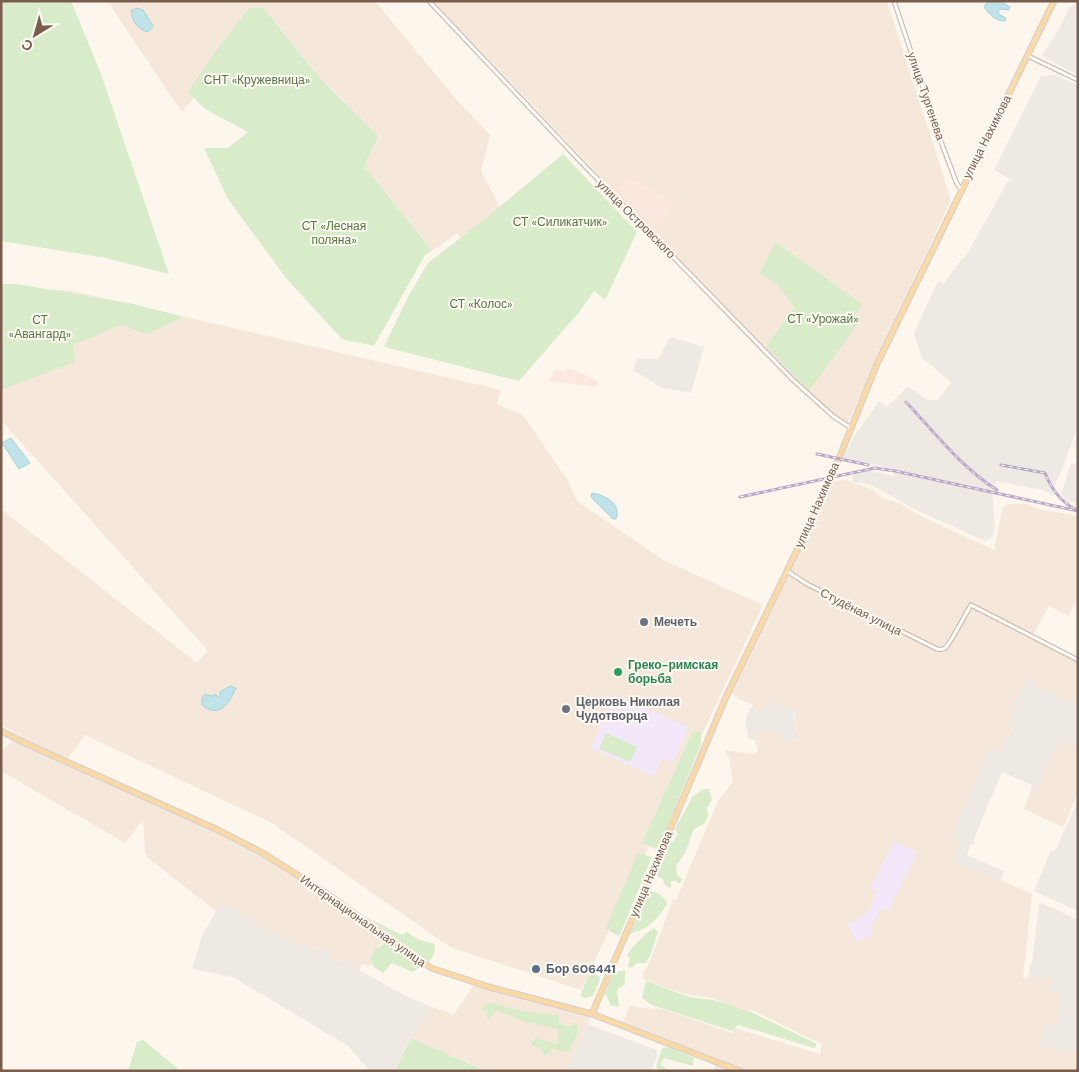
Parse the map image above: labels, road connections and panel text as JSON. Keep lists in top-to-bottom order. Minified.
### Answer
{"streets":{"main road":["улица Нахимова","Интернациональная улица"],"street":["улица Тургенева","улица Островского","Студёная улица"]},"crossings":[["улица Тургенева","улица Нахимова"],["улица Нахимова","улица Островского"],["улица Нахимова","Студёная улица"],["улица Нахимова","Интернациональная улица"]],"parks":["СНТ «Кружевница»","СТ «Силикатчик»","СТ «Лесная поляна»","СТ «Колос»","СТ «Урожай»","СТ «Авангард»"],"places":["Мечеть","Греко-римская борьба","Церковь Николая Чудотворца","Бор 606441"],"north":"bottom left"}
